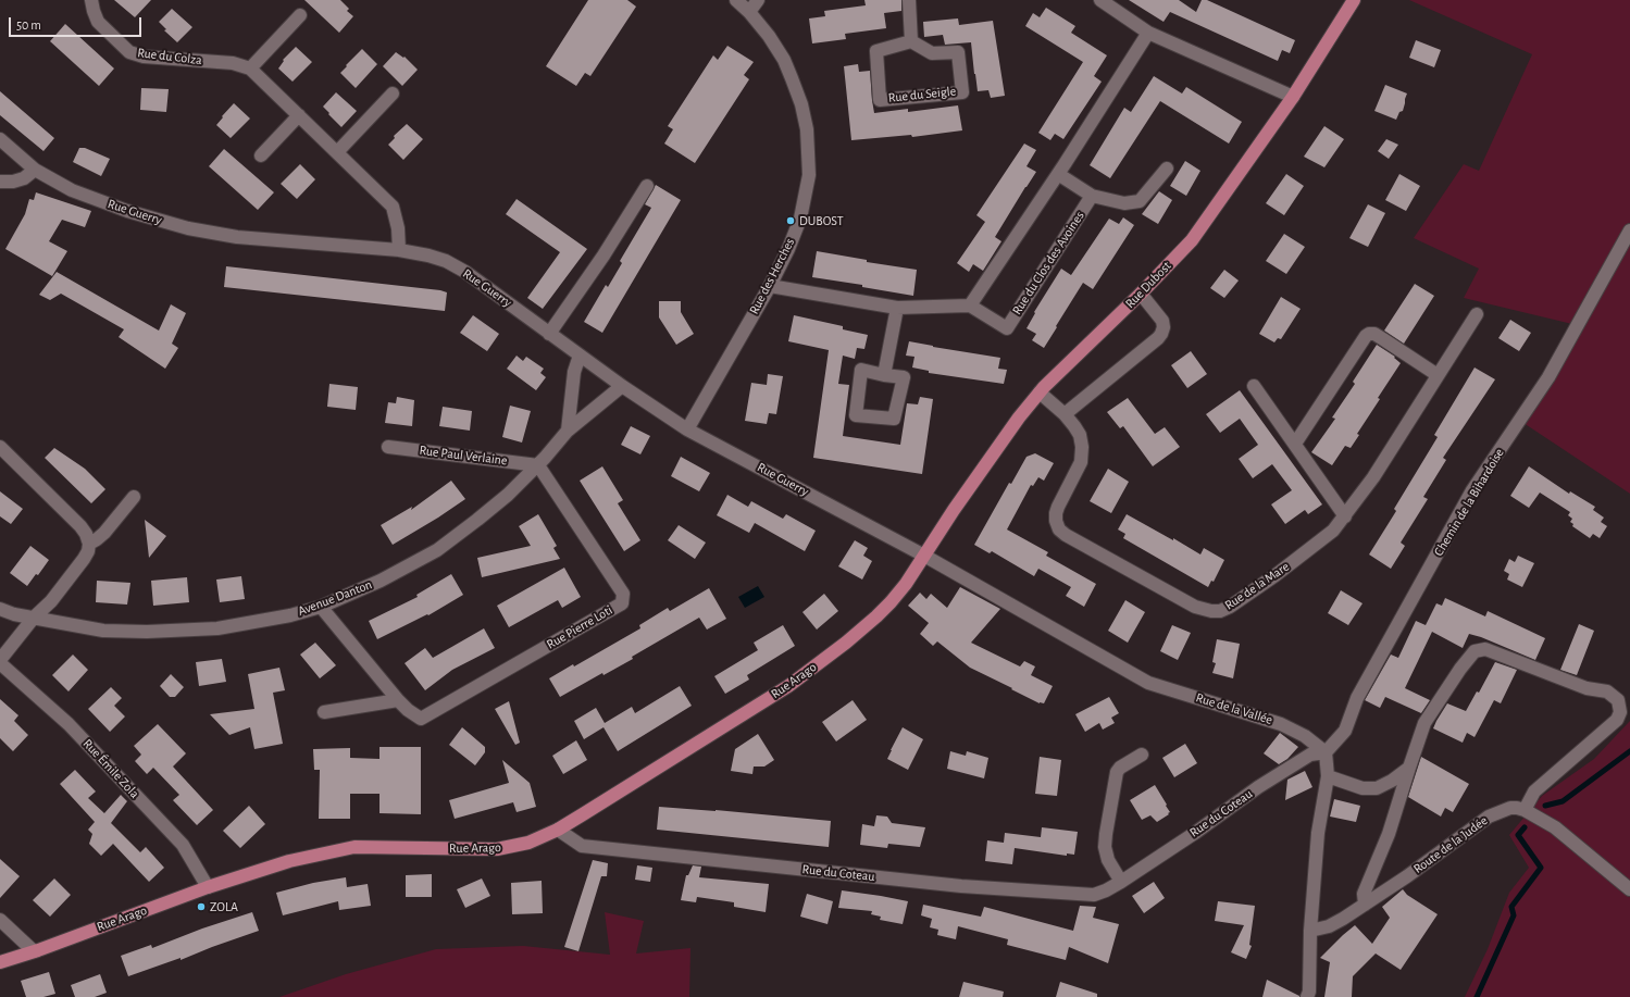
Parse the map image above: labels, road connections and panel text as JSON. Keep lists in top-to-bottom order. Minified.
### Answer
{"streets":{"main road":["Rue Dubost","Rue Arago"],"street":["Rue du Colza","Rue du Seigle","Rue Guerry","Rue du Clos des Avoines","Rue des Herches","Rue Paul Verlaine","Chemin de la Bihardoise","Rue de la Mare","Avenue Danton","Rue Pierre Loti","Rue de la Vallée","Rue Émile Zola","Rue du Coteau","Route de la Judée"]},"crossings":[["Rue du Colza","Rue Guerry"],["Rue Guerry","Rue des Herches"],["Rue Guerry","Rue Dubost"],["Rue Guerry","Avenue Danton"],["Rue Guerry","Rue Arago"],["Rue Guerry","Rue de la Vallée"],["Rue Dubost","Rue de la Mare"],["Rue Dubost","Rue Arago"],["Rue Dubost","Rue de la Vallée"],["Rue Paul Verlaine","Avenue Danton"],["Rue Paul Verlaine","Rue Pierre Loti"],["Chemin de la Bihardoise","Rue de la Vallée"],["Chemin de la Bihardoise","Rue du Coteau"],["Avenue Danton","Rue Pierre Loti"],["Rue Arago","Rue de la Vallée"],["Rue Arago","Rue Émile Zola"],["Rue Arago","Rue du Coteau"],["Rue de la Vallée","Rue du Coteau"]],"places":["DUBOST","ZOLA"],"scale_bar":"50 m"}
